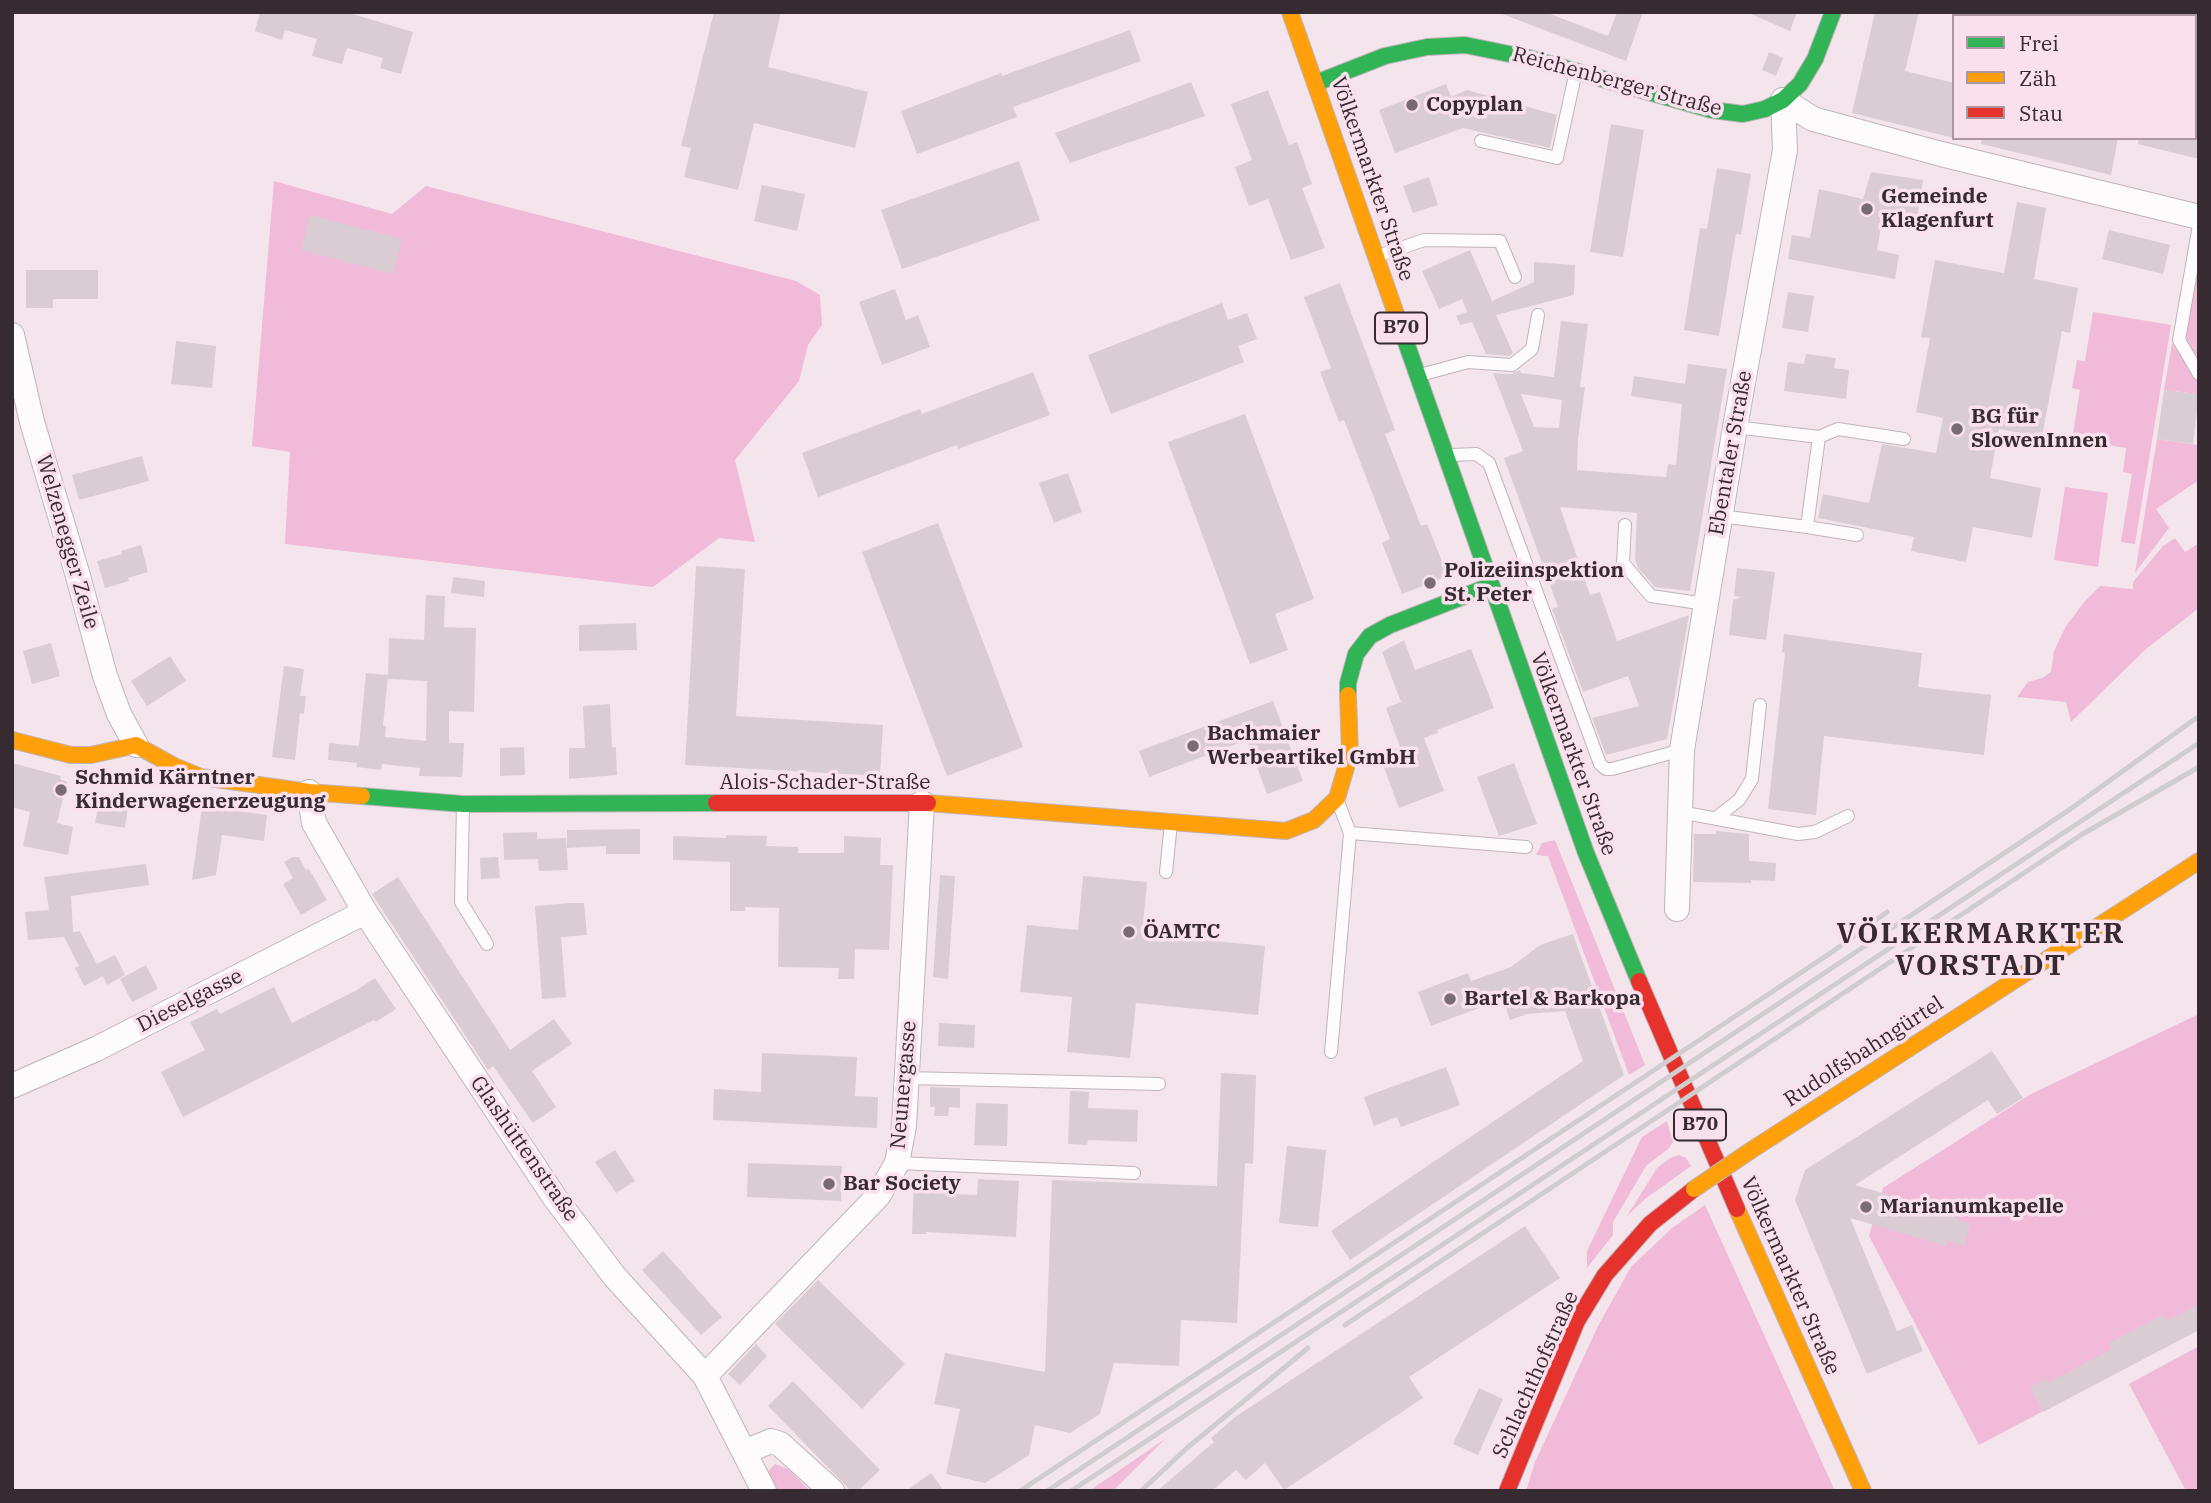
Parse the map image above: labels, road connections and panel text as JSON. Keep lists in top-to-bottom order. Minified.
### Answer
{"streets":{"street":["Reichenberger Straße","Völkermarkter Straße","B70","Ebentaler Straße","Welzenegger Zeile","Alois-Schader-Straße","Dieselgasse","Rudolfsbahngürtel","Neunergasse","Glashüttenstraße","Schlachthofstraße"]},"crossings":[["Reichenberger Straße","Völkermarkter Straße"],["Reichenberger Straße","Ebentaler Straße"],["Welzenegger Zeile","Alois-Schader-Straße"],["Alois-Schader-Straße","Neunergasse"],["Alois-Schader-Straße","Glashüttenstraße"],["Dieselgasse","Glashüttenstraße"],["Rudolfsbahngürtel","Schlachthofstraße"],["Neunergasse","Glashüttenstraße"]],"districts":["VÖLKERMARKTER VORSTADT"],"places":["Copyplan","Gemeinde Klagenfurt","BG für SlowenInnen","Polizeiinspektion St. Peter","Bachmaier Werbeartikel GmbH","Schmid Kärntner Kinderwagenerzeugung","ÖAMTC","Bartel & Barkopa","Bar Society","Marianumkapelle"],"legend":["Frei","Zäh","Stau"]}
